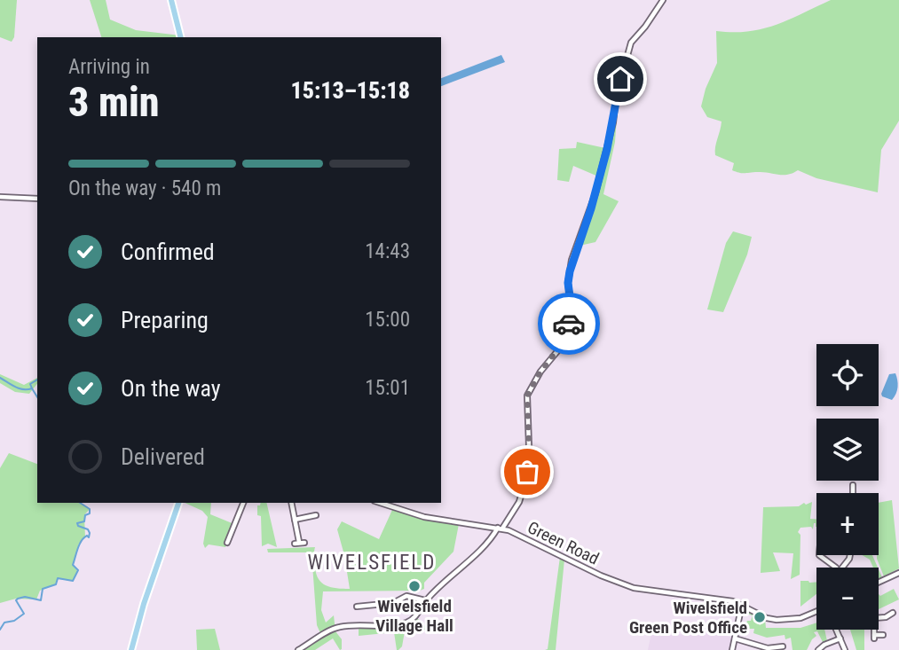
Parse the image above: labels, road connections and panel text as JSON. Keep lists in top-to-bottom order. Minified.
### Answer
{"streets":{"street":["Green Road"]},"districts":["WIVELSFIELD"],"places":["Wivelsfield Village Hall","Wivelsfield Green Post Office"],"page":{"heading":["3 min","Arriving in","15:13–15:18"],"bar":"On the way · 540 m","list":[["Confirmed","14:43"],["Preparing","15:00"],["On the way","15:01"],"Delivered"],"map_buttons":["+","−"]}}
